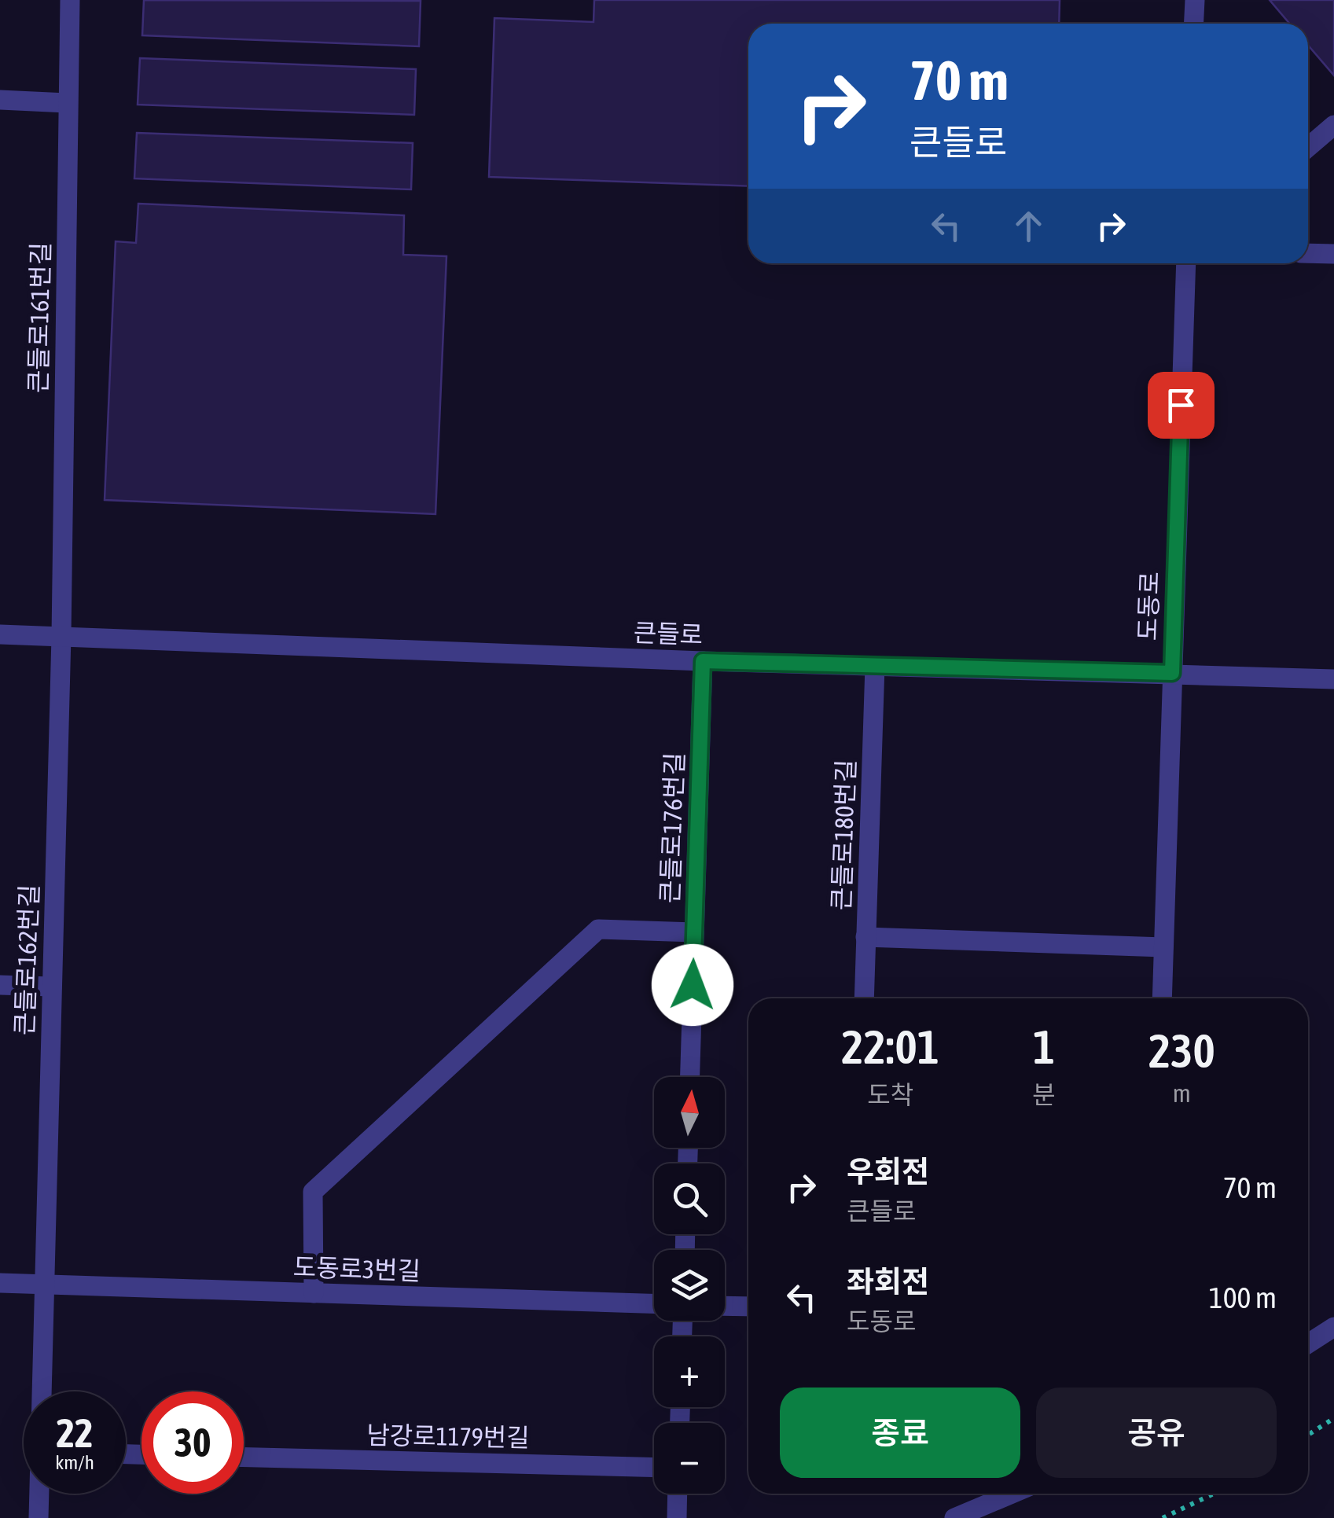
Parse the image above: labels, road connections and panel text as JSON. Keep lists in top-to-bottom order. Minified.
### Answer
{"streets":{"street":["큰들로161번길","도동로","큰들로","큰들로176번길","큰들로180번길","큰들로162번길","도동로3번길","남강로1179번길"]},"crossings":[["큰들로161번길","큰들로"],["큰들로161번길","큰들로162번길"],["도동로","큰들로"],["큰들로","큰들로176번길"],["큰들로","큰들로180번길"],["큰들로","큰들로162번길"],["큰들로162번길","도동로3번길"]],"north":"top","page":{"turn":["70 m","큰들로"],"eta":["22:01","도착","1","분","230","m"],"map_buttons":["+","−"],"list":[{"name":"우회전","note":"큰들로","value":"70 m"},{"name":"좌회전","note":"도동로","value":"100 m"}],"buttons":["종료","공유"],"speed":"22 km/h","limit":"30"}}
